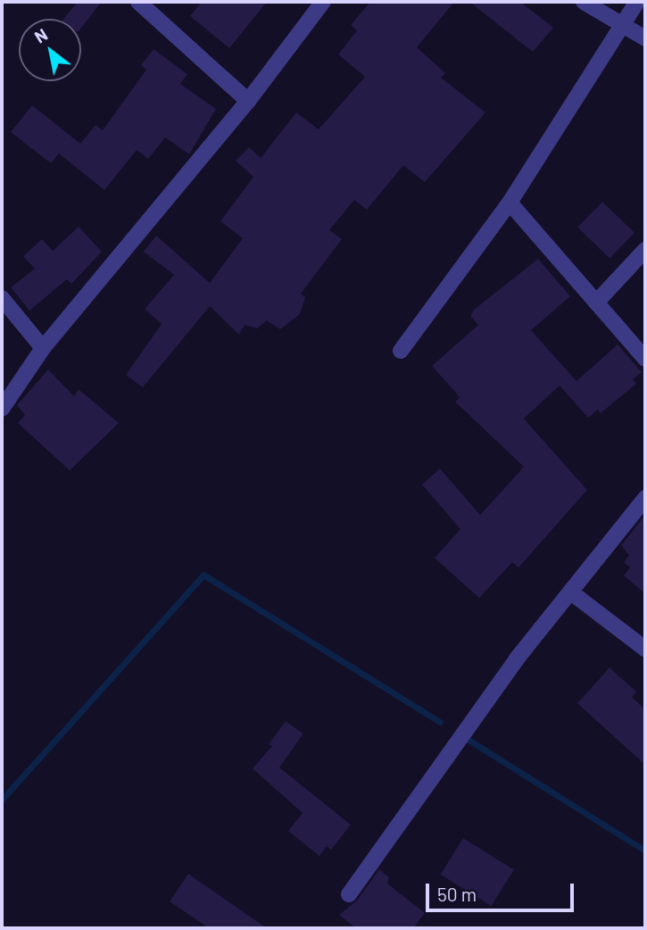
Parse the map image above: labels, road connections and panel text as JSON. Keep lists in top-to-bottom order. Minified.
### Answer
{"scale_bar":"50 m","north":"top left"}
